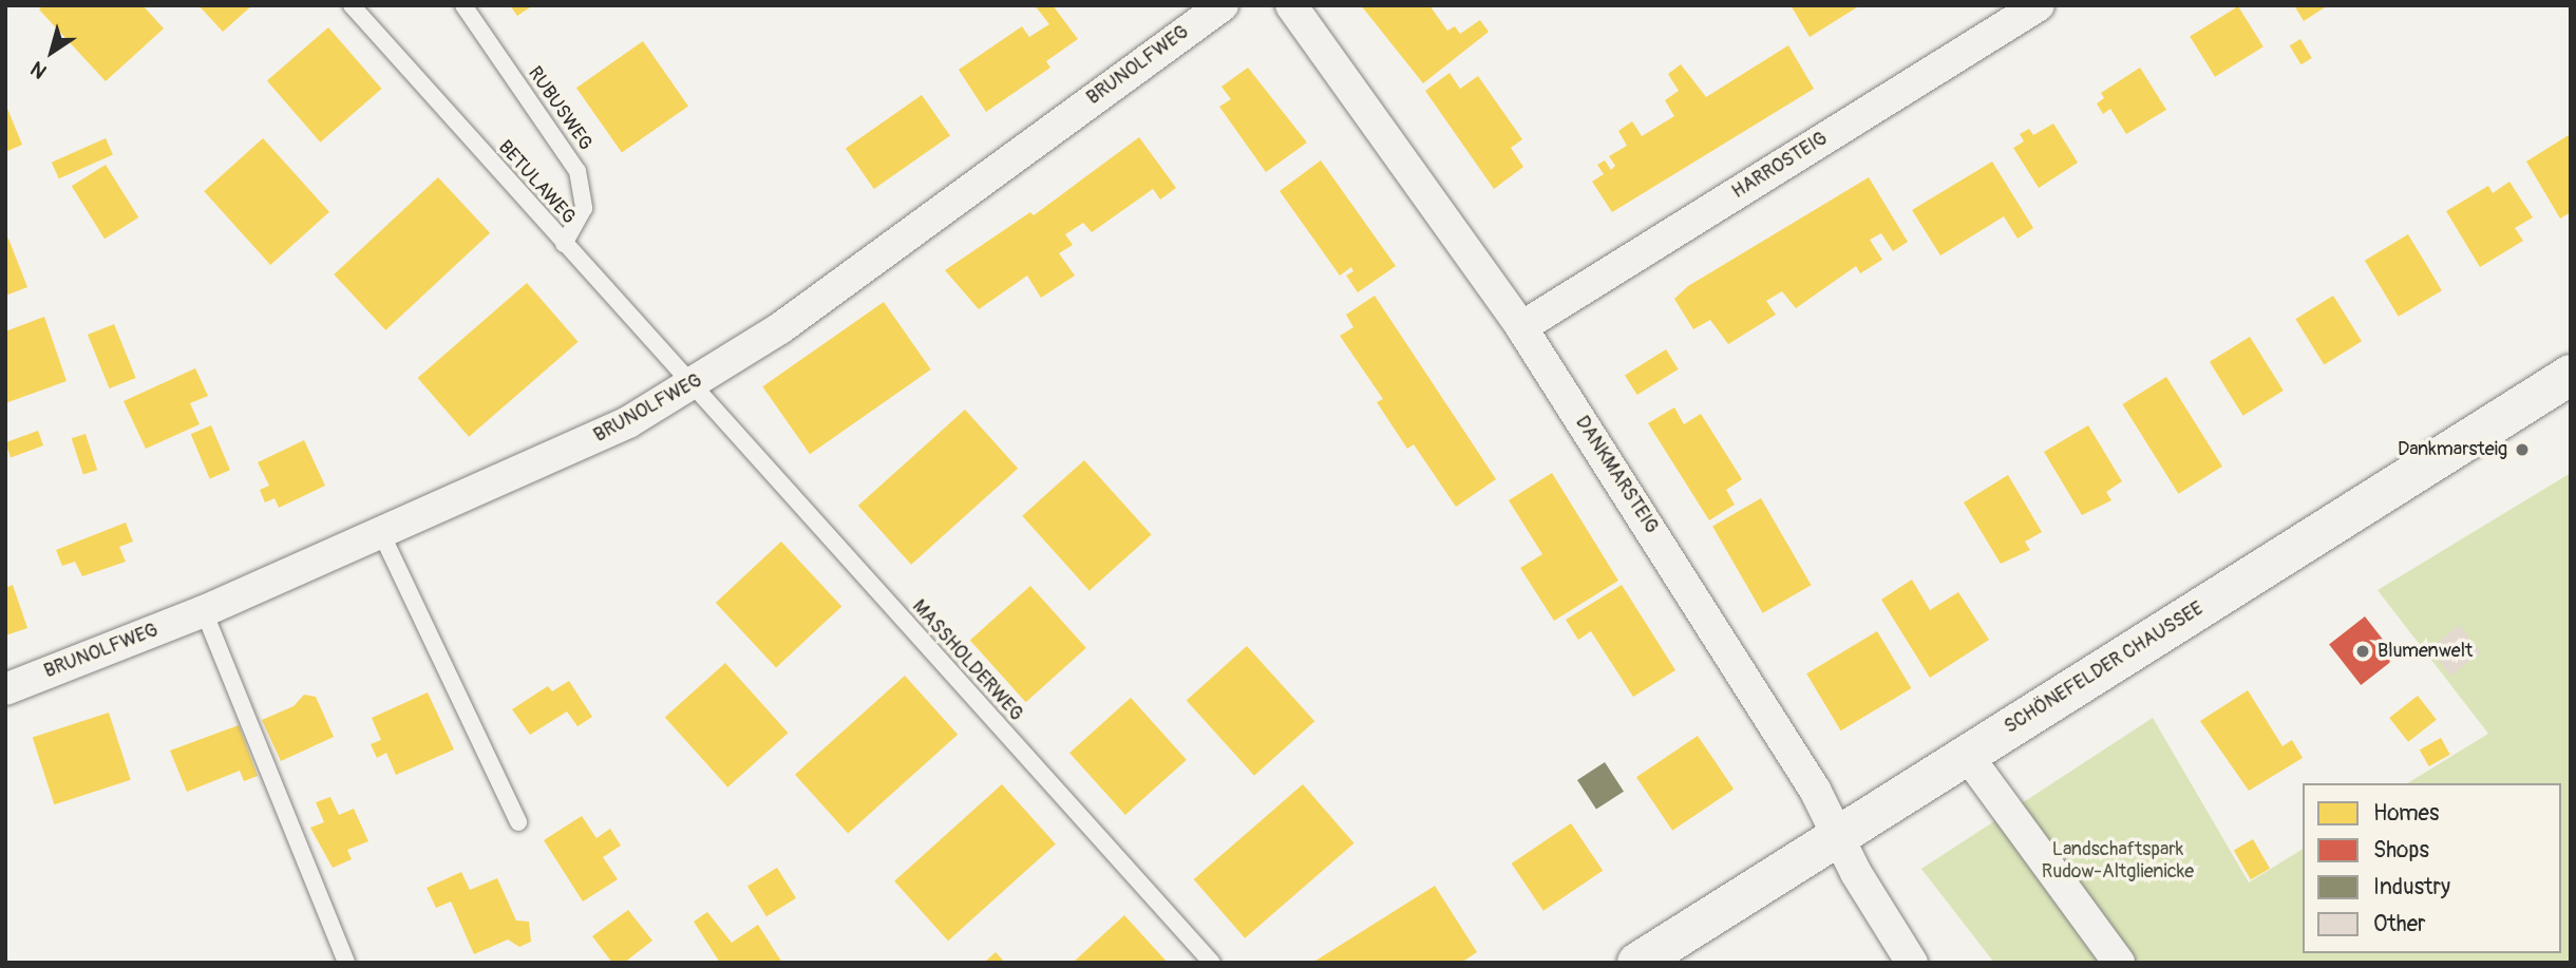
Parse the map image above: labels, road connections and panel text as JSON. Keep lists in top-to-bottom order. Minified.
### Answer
{"streets":{"main road":["SCHÖNEFELDER CHAUSSEE"],"street":["BRUNOLFWEG","HARROSTEIG","DANKMARSTEIG"],"lane":["RUBUSWEG","BETULAWEG","MASSHOLDERWEG"]},"crossings":[["BRUNOLFWEG","BETULAWEG"],["BRUNOLFWEG","MASSHOLDERWEG"],["RUBUSWEG","BETULAWEG"],["HARROSTEIG","DANKMARSTEIG"],["BETULAWEG","MASSHOLDERWEG"],["DANKMARSTEIG","SCHÖNEFELDER CHAUSSEE"]],"parks":["Landschaftspark Rudow-Altglienicke"],"places":["Dankmarsteig","Blumenwelt"],"legend":["Homes","Shops","Industry","Other"],"north":"bottom left"}
